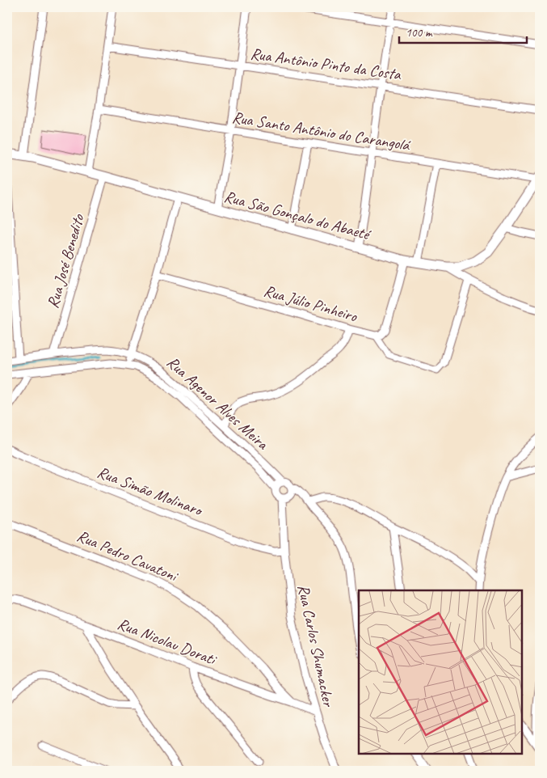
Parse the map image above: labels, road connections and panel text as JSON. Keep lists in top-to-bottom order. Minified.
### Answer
{"streets":{"street":["Rua Antônio Pinto da Costa","Rua Santo Antônio do Carangolá","Rua São Gonçalo do Abaeté","Rua José Benedito","Rua Júlio Pinheiro","Rua Agenor Alves Meira","Rua Simão Molinaro","Rua Pedro Cavatoni","Rua Nicolau Dorati","Rua Carlos Shumacker"]},"crossings":[["Rua Santo Antônio do Carangolá","Rua São Gonçalo do Abaeté"],["Rua São Gonçalo do Abaeté","Rua José Benedito"],["Rua São Gonçalo do Abaeté","Rua Júlio Pinheiro"],["Rua José Benedito","Rua Agenor Alves Meira"],["Rua Agenor Alves Meira","Rua Carlos Shumacker"],["Rua Simão Molinaro","Rua Carlos Shumacker"],["Rua Pedro Cavatoni","Rua Nicolau Dorati"],["Rua Nicolau Dorati","Rua Carlos Shumacker"]],"scale_bar":"100 m"}
